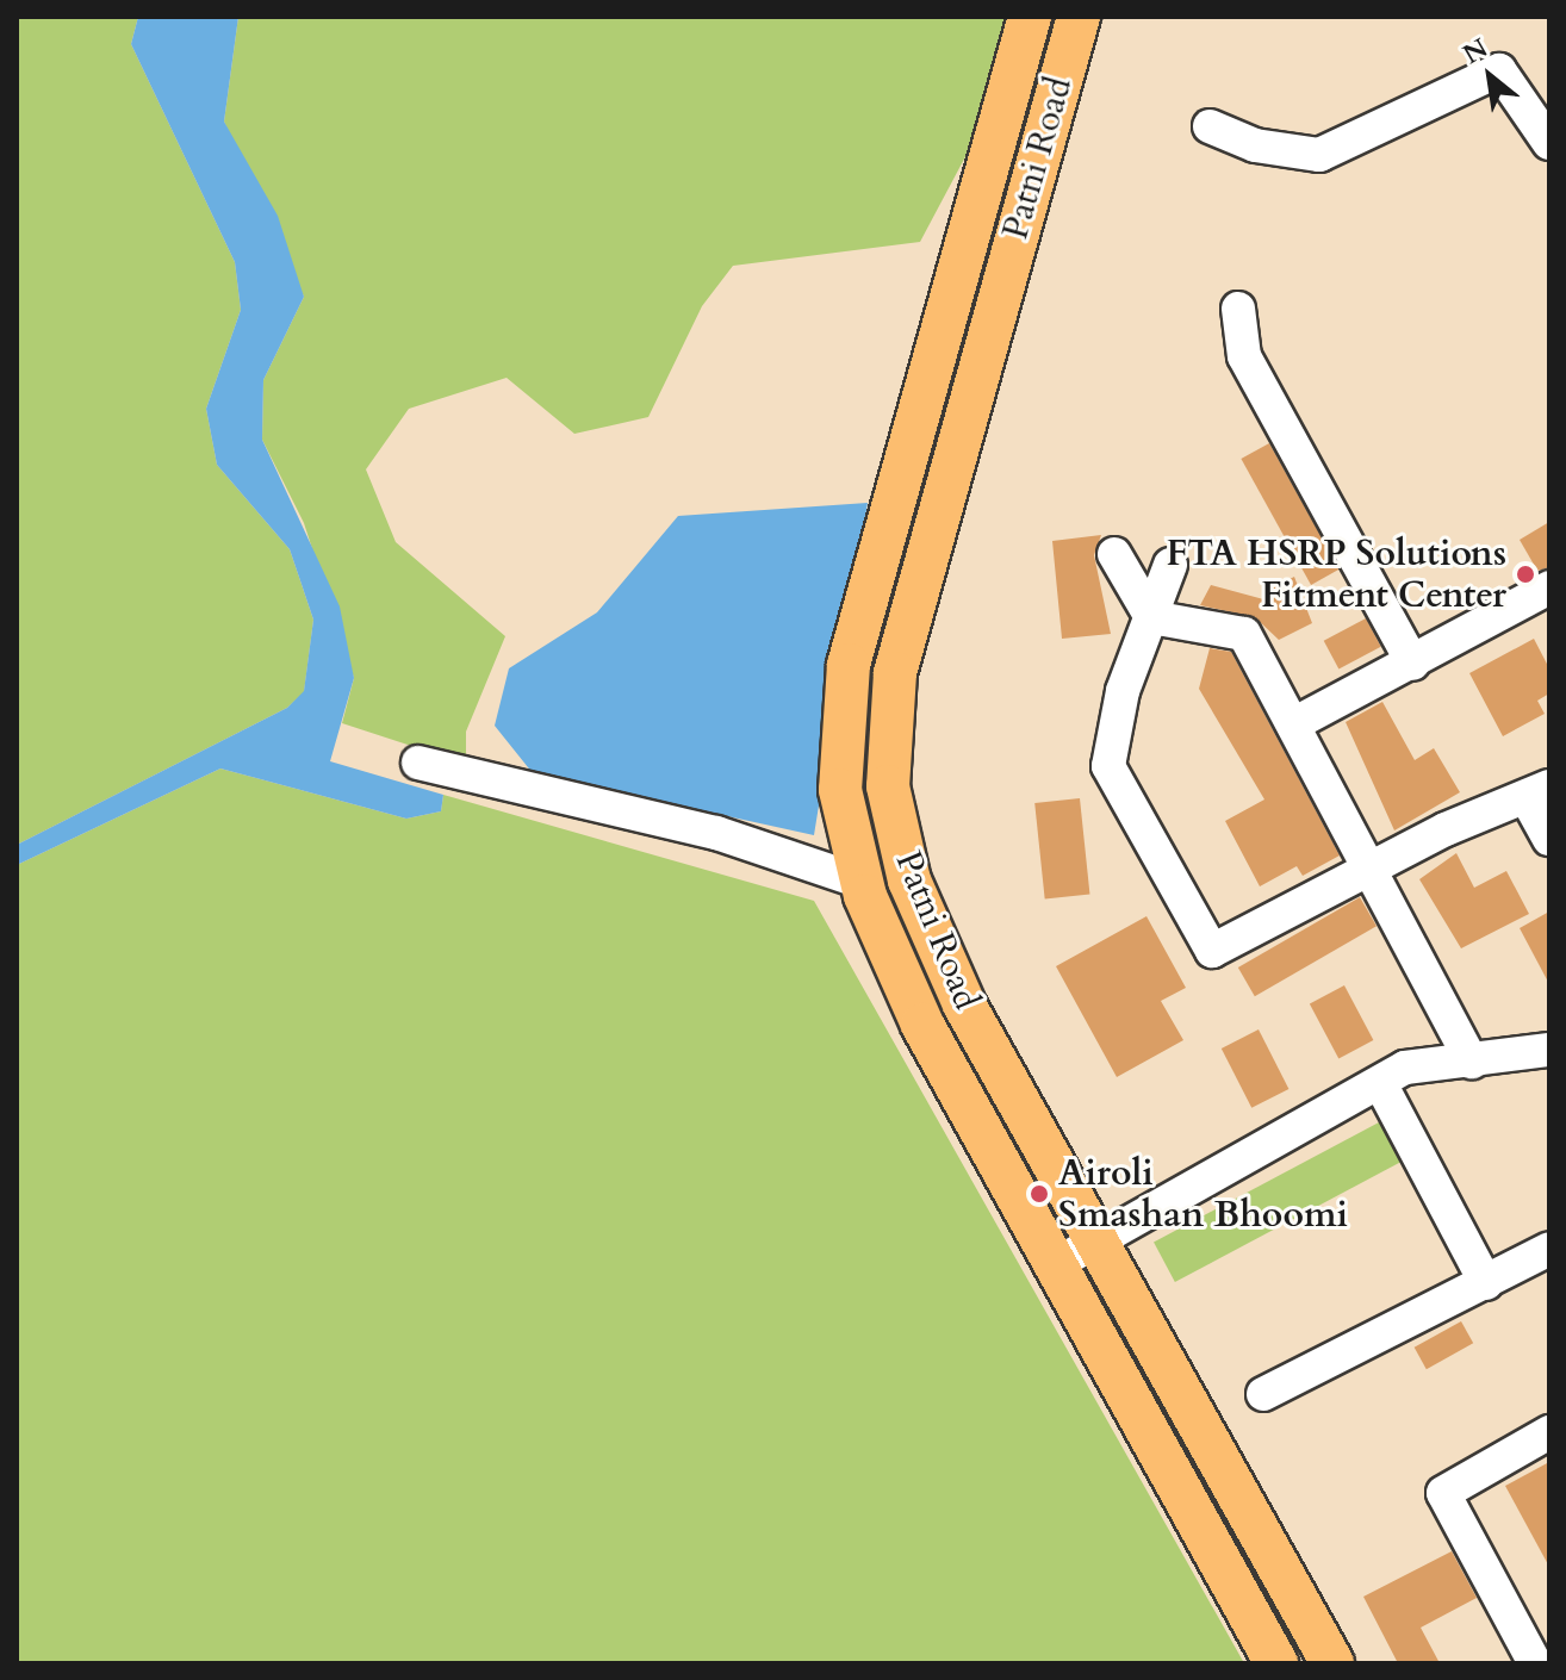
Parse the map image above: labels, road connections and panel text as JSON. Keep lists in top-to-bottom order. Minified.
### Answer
{"streets":{"main road":["Patni Road"]},"places":["FTA HSRP Solutions Fitment Center","Airoli Smashan Bhoomi"],"north":"top left"}
